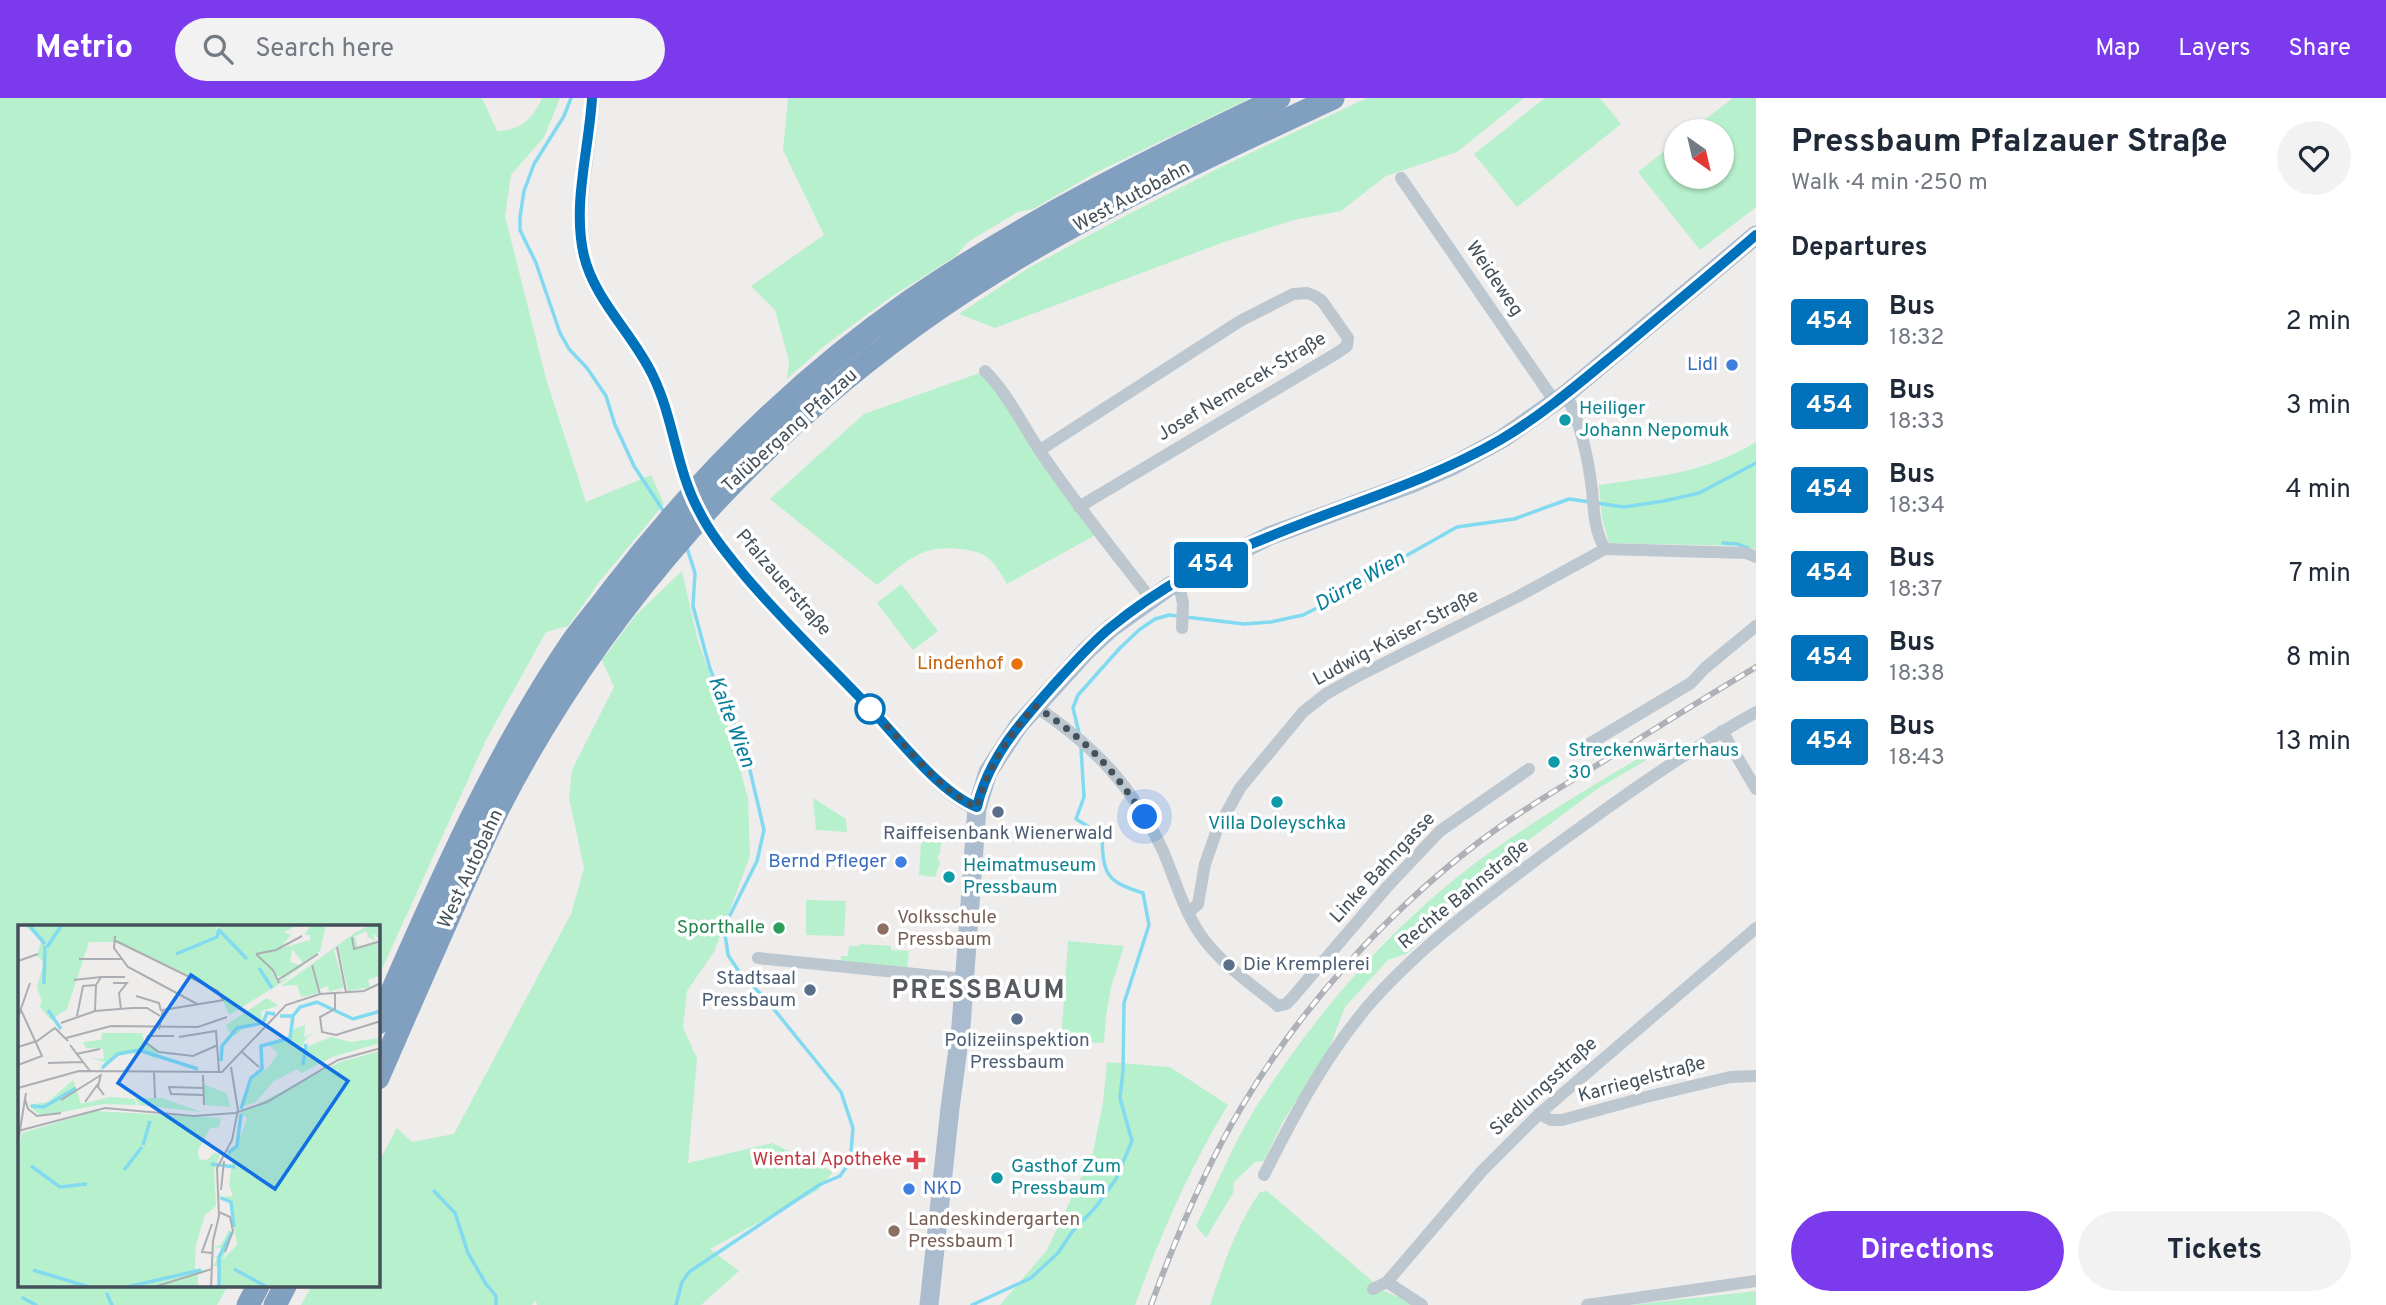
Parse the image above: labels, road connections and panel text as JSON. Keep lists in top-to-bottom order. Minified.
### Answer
{"streets":{"highway":["West Autobahn","Talübergang Pfalzau"],"street":["Weideweg","Josef Nemecek-Straße","Pfalzauerstraße","Ludwig-Kaiser-Straße","Linke Bahngasse","Rechte Bahnstraße","Karriegelstraße","Siedlungsstraße"]},"crossings":[["West Autobahn","Talübergang Pfalzau"],["Ludwig-Kaiser-Straße","Linke Bahngasse"],["Karriegelstraße","Siedlungsstraße"]],"districts":["PRESSBAUM"],"water":["Dürre Wien","Kalte Wien"],"places":{"other":["Lidl","Heiliger Johann Nepomuk","Lindenhof","Streckenwärterhaus 30","Villa Doleyschka","Raiffeisenbank Wienerwald","Bernd Pfleger","Heimatmuseum Pressbaum","Sporthalle","Volksschule Pressbaum","Die Kremplerei","Stadtsaal Pressbaum","Polizeiinspektion Pressbaum","Gasthof Zum Pressbaum","NKD","Landeskindergarten Pressbaum 1"],"health":["Wiental Apotheke"]},"lines":["bus line 454"],"north":"bottom right","page":{"header":"Metrio","search":"Search here","nav":["Map","Layers","Share"],"on_map":"454","heading":[["Pressbaum Pfalzauer Straße","Walk · 4 min · 250 m"],"Departures"],"list":[{"mark":"454","name":"Bus","note":"18:32","value":"2 min"},{"mark":"454","name":"Bus","note":"18:33","value":"3 min"},{"mark":"454","name":"Bus","note":"18:34","value":"4 min"},{"mark":"454","name":"Bus","note":"18:37","value":"7 min"},{"mark":"454","name":"Bus","note":"18:38","value":"8 min"},{"mark":"454","name":"Bus","note":"18:43","value":"13 min"}],"buttons":["Directions","Tickets"]}}
